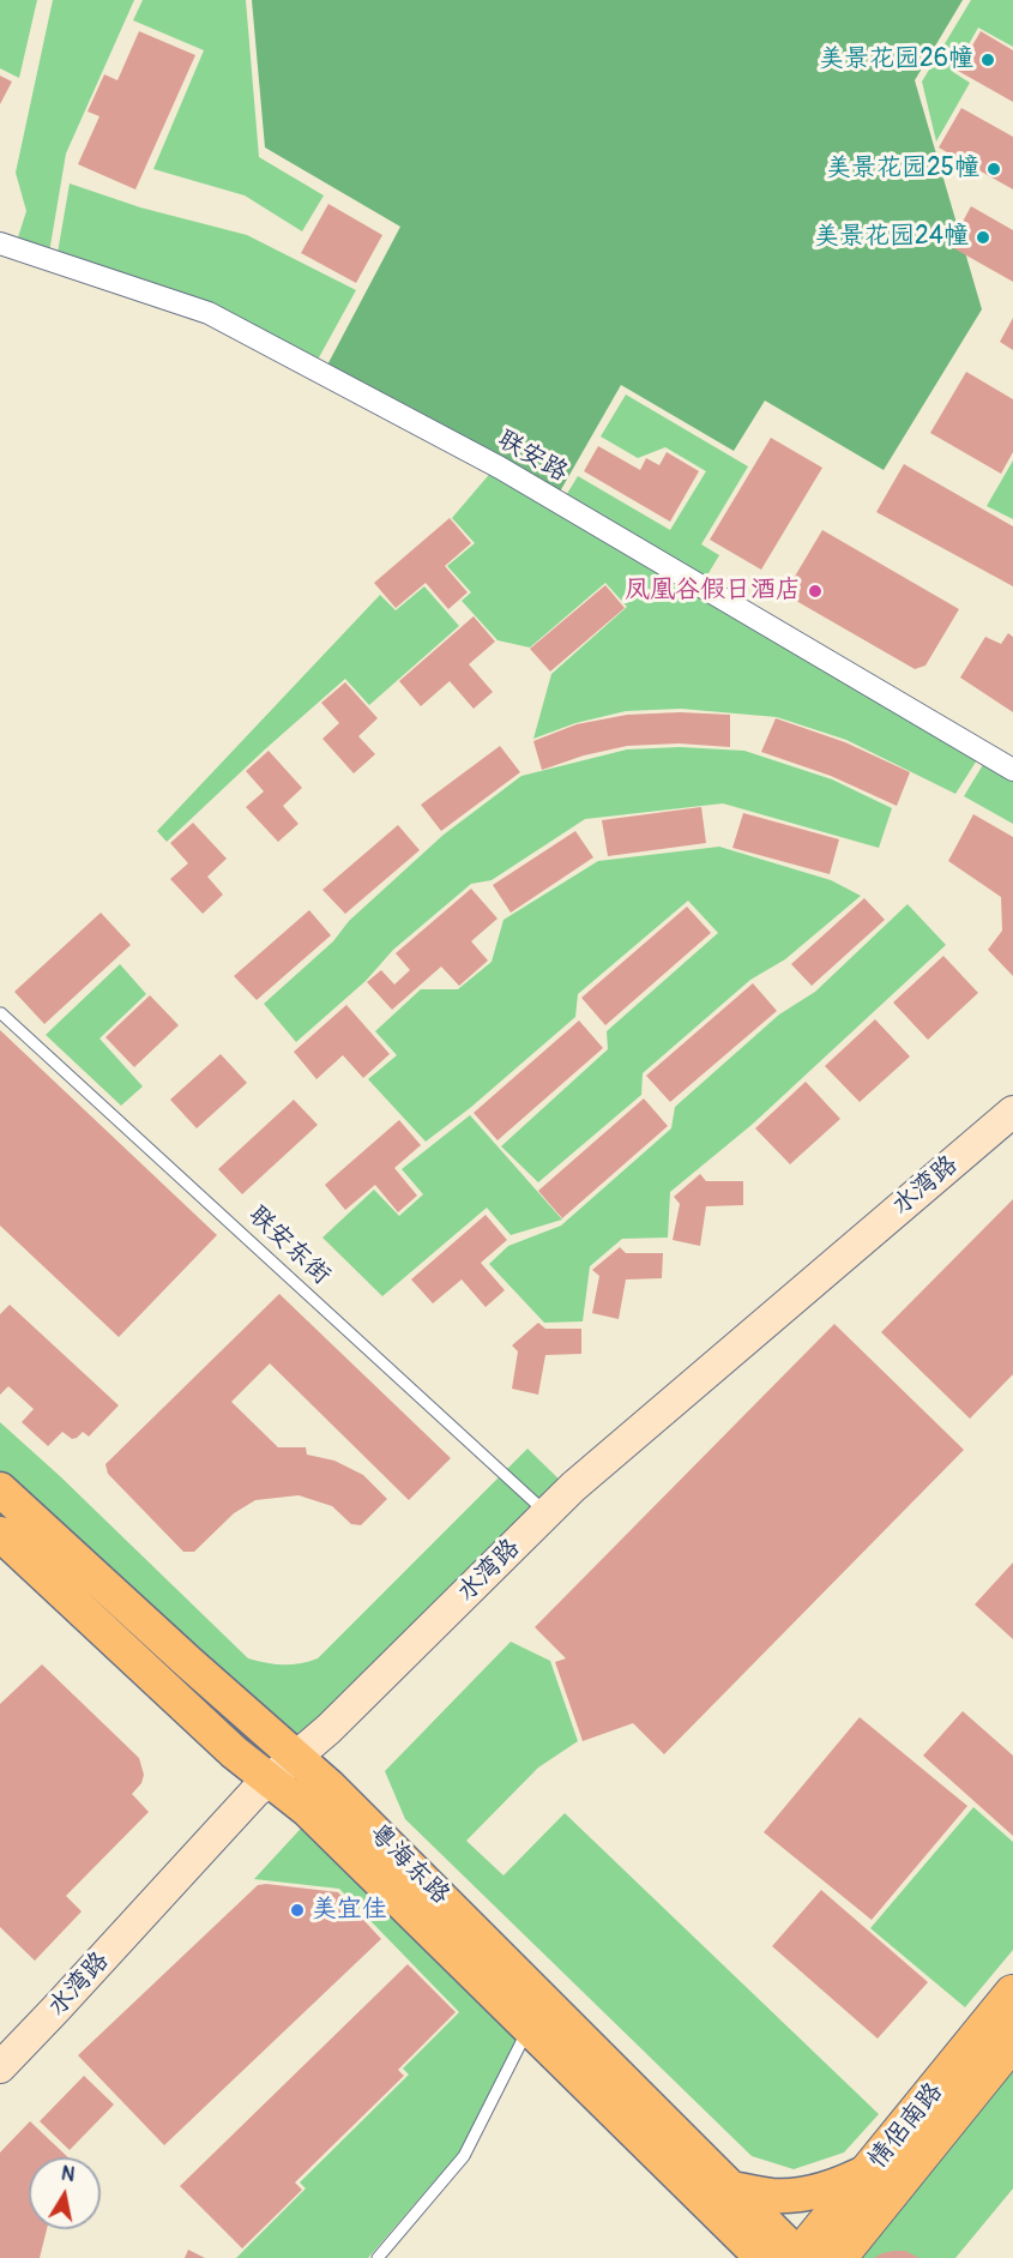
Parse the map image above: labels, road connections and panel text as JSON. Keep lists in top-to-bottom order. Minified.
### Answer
{"streets":{"highway":["情侣南路"],"main road":["粤海东路"],"street":["联安路","水湾路"],"lane":["联安东街"]},"crossings":[["水湾路","联安东街"],["水湾路","粤海东路"],["粤海东路","情侣南路"]],"places":["美景花园26幢","美景花园25幢","美景花园24幢","凤凰谷假日酒店","美宜佳"],"north":"top"}
